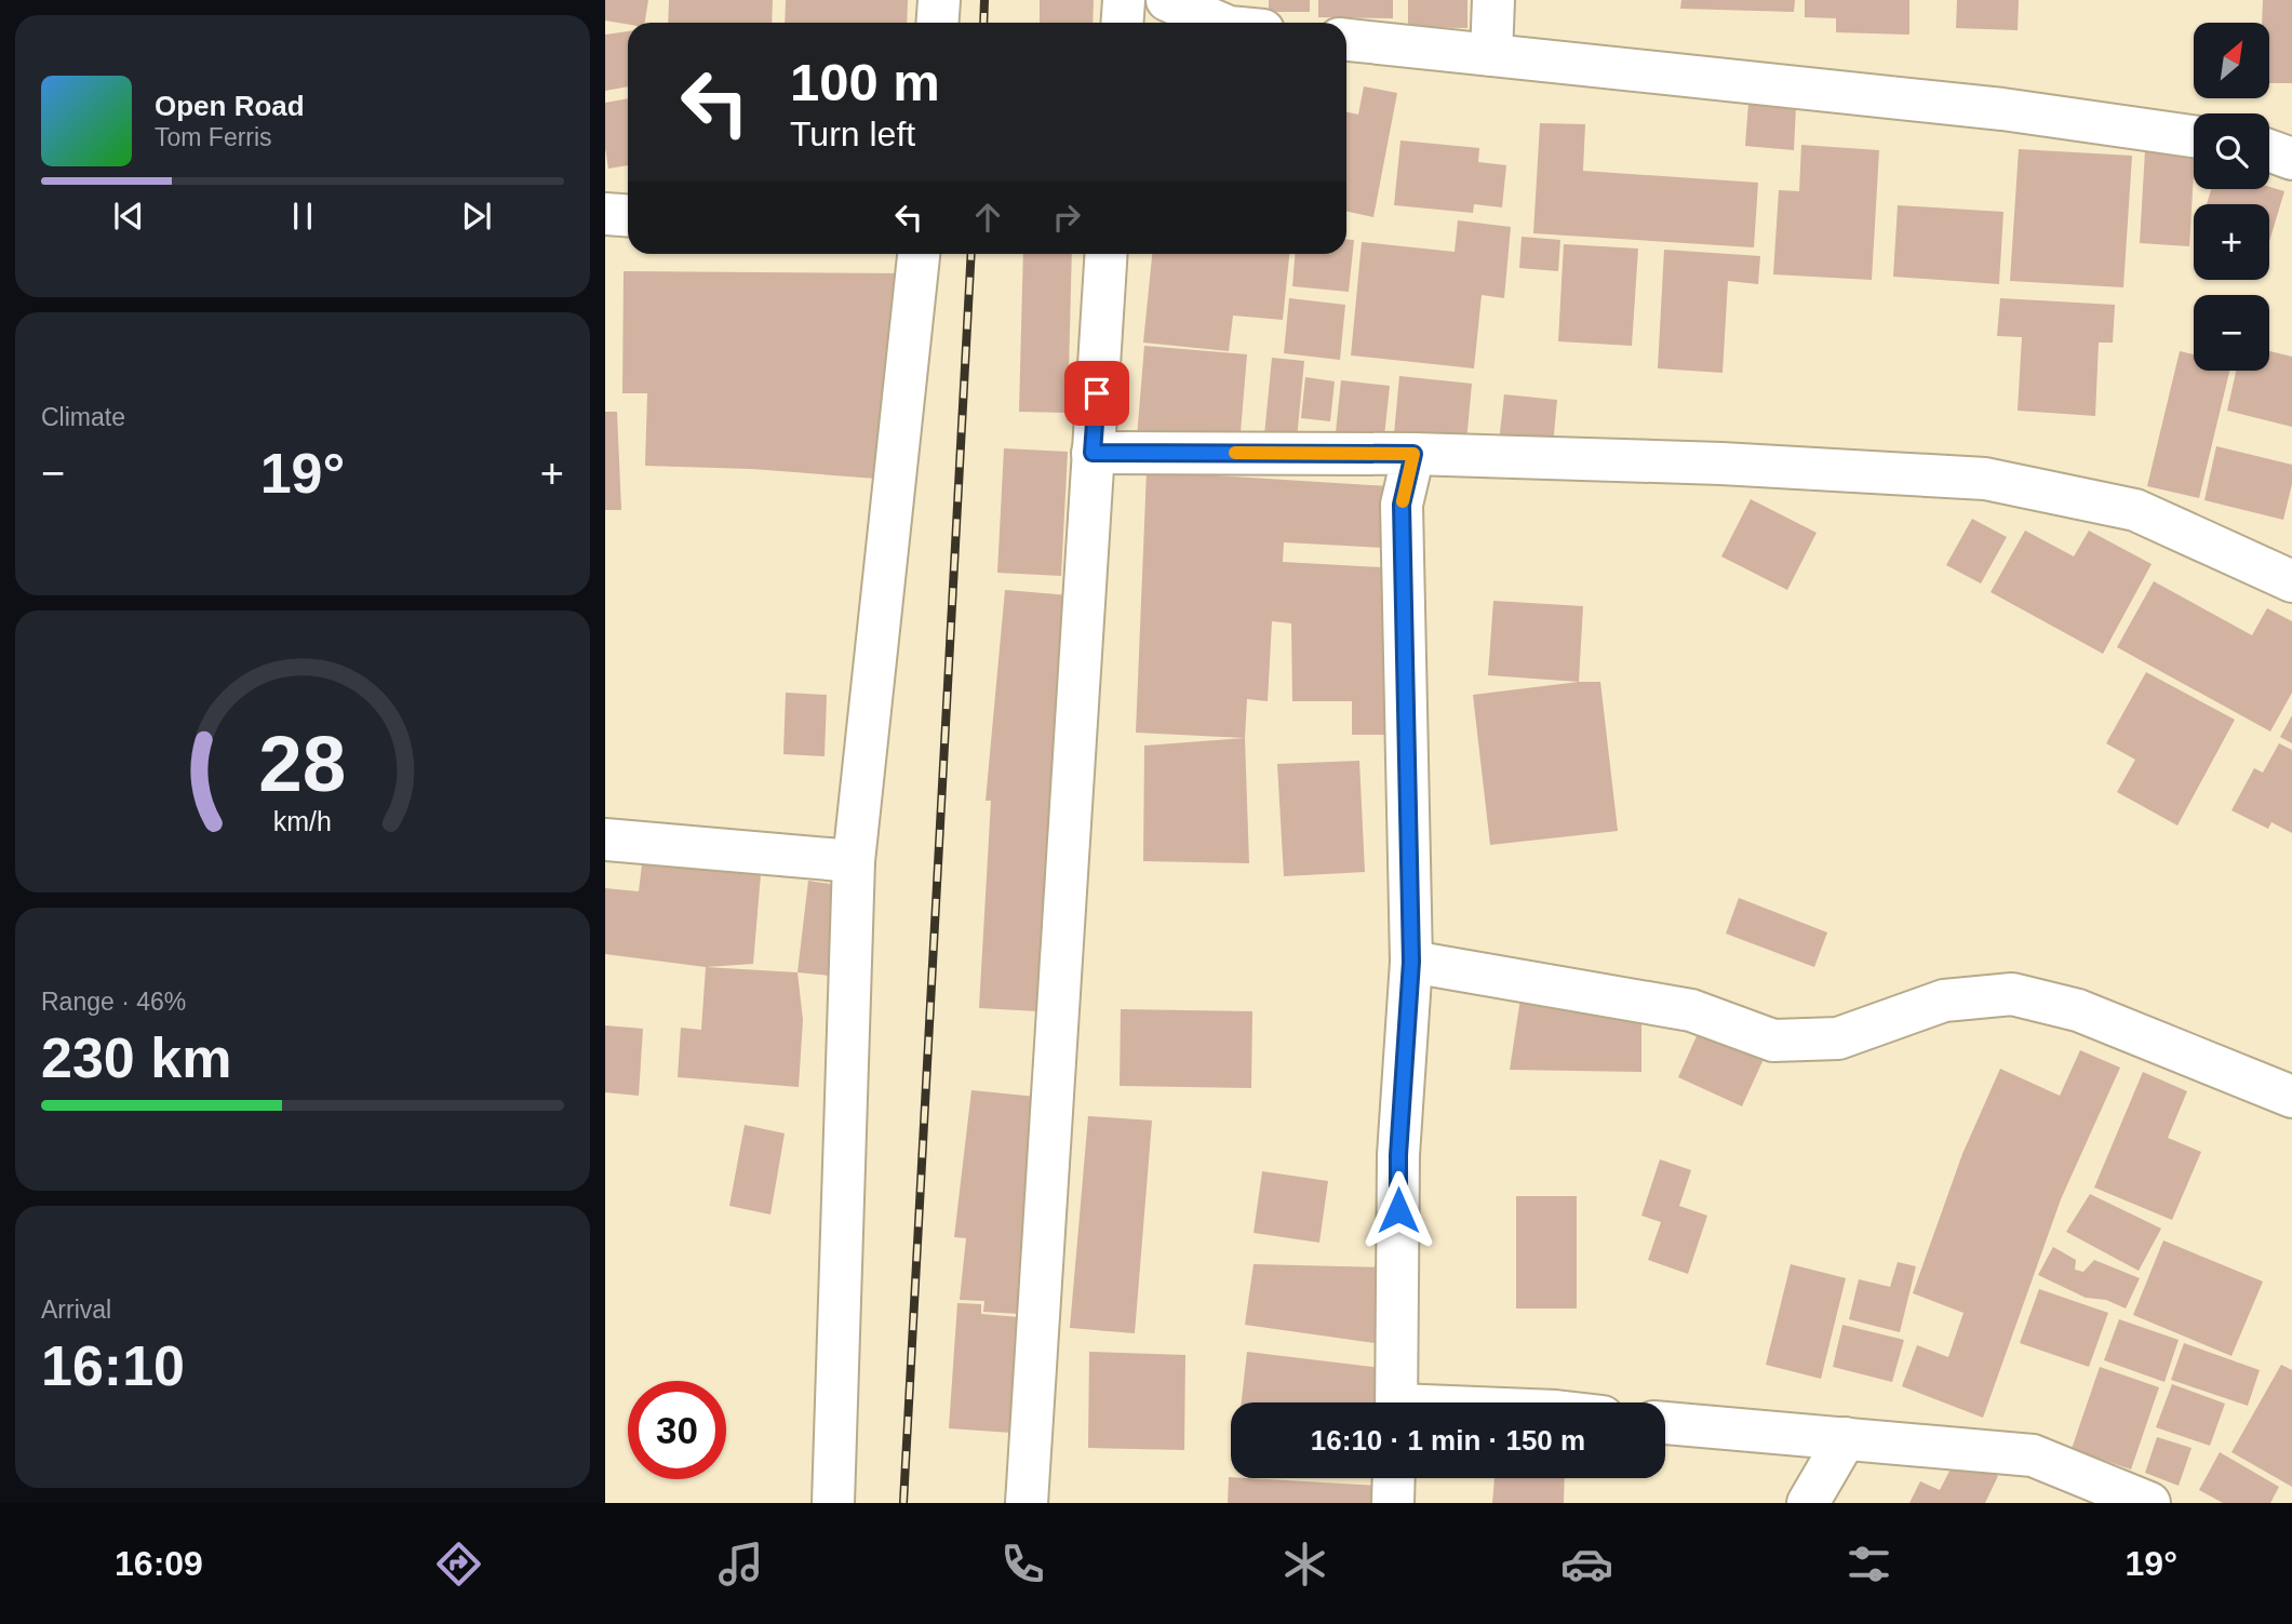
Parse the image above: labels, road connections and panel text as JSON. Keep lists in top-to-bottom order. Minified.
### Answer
{"north":"top right","page":{"map_buttons":["+","−"],"turn":["100 m","Turn left"],"song":["Open Road","Tom Ferris"],"tile":["Climate",["Range · 46%","230 km"],["Arrival","16:10"]],"heat":["−","19°","+"],"limit":"30","trip":"16:10 · 1 min · 150 m","tabs":["16:09","19°"],"gauge":["28","km/h"]}}
